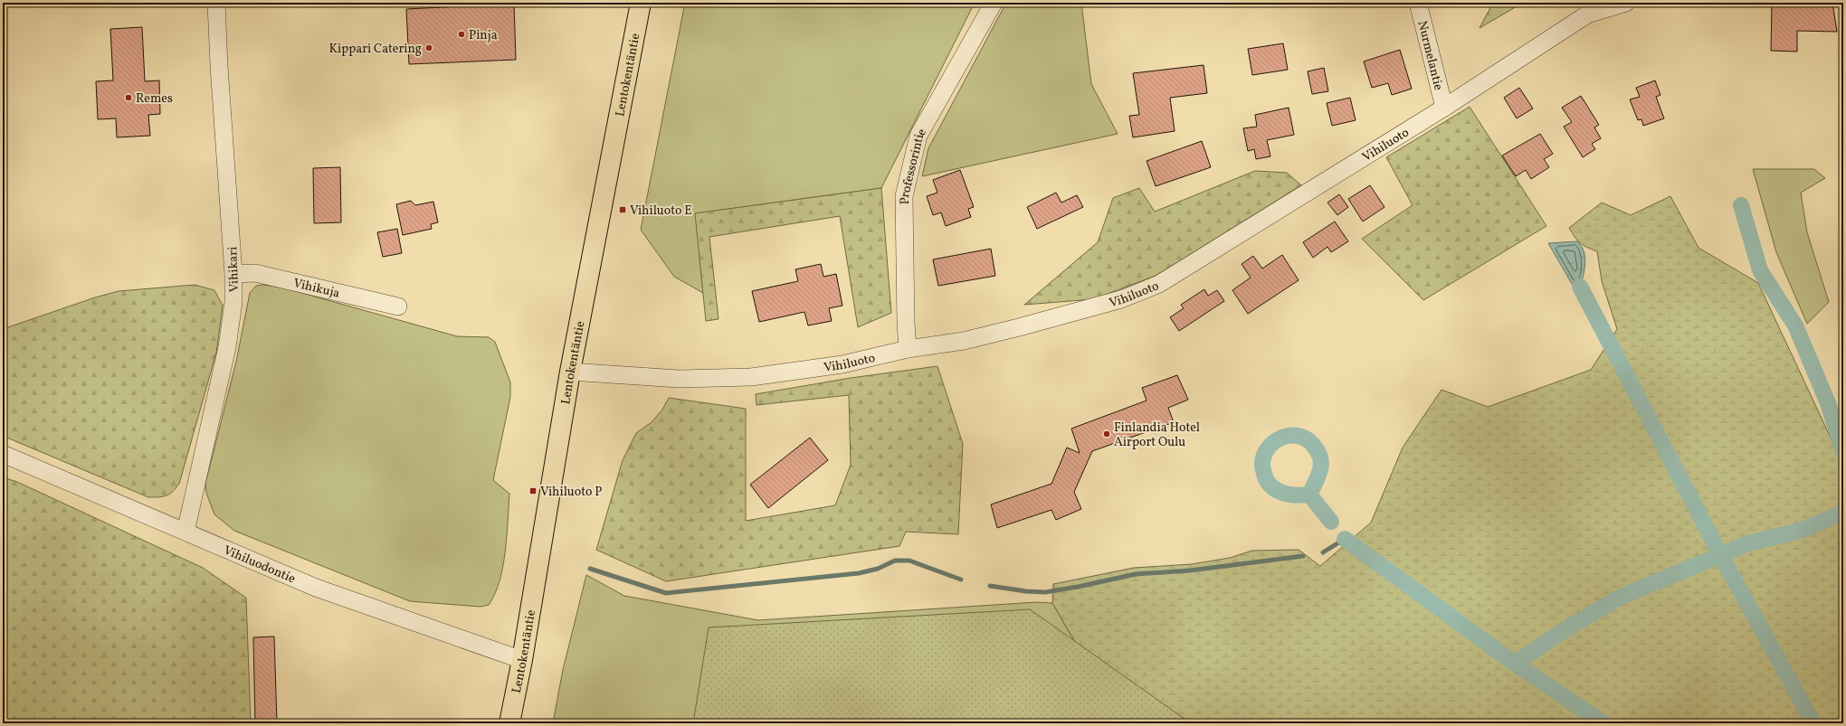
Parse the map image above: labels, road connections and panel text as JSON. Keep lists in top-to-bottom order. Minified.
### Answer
{"streets":{"main road":["Lentokentäntie"],"street":["Nurmelantie","Vihiluoto","Professorintie","Vihikari","Vihikuja","Vihiluodontie"]},"crossings":[["Nurmelantie","Vihiluoto"],["Lentokentäntie","Vihiluoto"],["Lentokentäntie","Vihiluodontie"],["Vihiluoto","Professorintie"],["Vihikari","Vihikuja"],["Vihikari","Vihiluodontie"]],"places":{"other":["Pinja","Kippari Catering","Remes","Finlandia Hotel Airport Oulu"],"transit":["Vihiluoto E","Vihiluoto P"]}}
